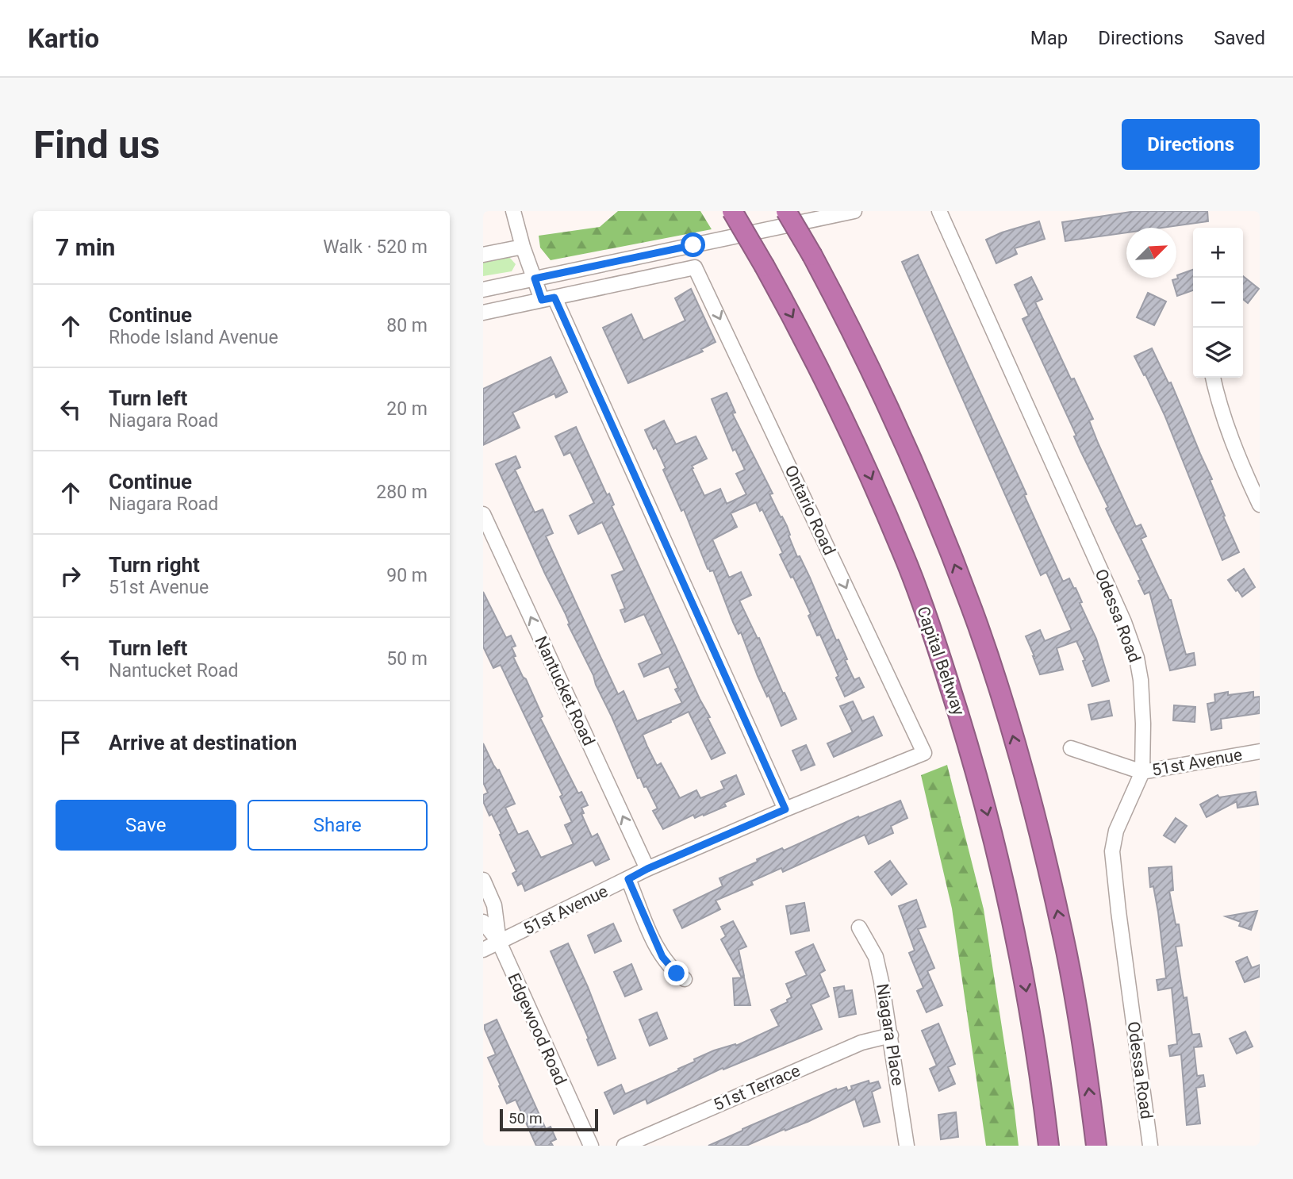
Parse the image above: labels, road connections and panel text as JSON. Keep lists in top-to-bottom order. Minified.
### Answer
{"streets":{"highway":["Capital Beltway"],"street":["Ontario Road","Odessa Road","Nantucket Road","51st Avenue","Edgewood Road","Niagara Place","51st Terrace"]},"crossings":[["Ontario Road","51st Avenue"],["Odessa Road","51st Avenue"],["Nantucket Road","51st Avenue"],["51st Avenue","Edgewood Road"],["Niagara Place","51st Terrace"]],"one_way":["Ontario Road","Nantucket Road"],"scale_bar":"50 m","north":"top right","page":{"header":"Kartio","nav":["Map","Directions","Saved"],"buttons":["Directions",["Save","Share"]],"title":"Find us","heading":["7 min","Walk · 520 m"],"map_buttons":["+","−"],"list":[["Continue","Rhode Island Avenue","80 m"],["Turn left","Niagara Road","20 m"],["Continue","Niagara Road","280 m"],["Turn right","51st Avenue","90 m"],["Turn left","Nantucket Road","50 m"],"Arrive at destination"],"scale":"50 m"}}
